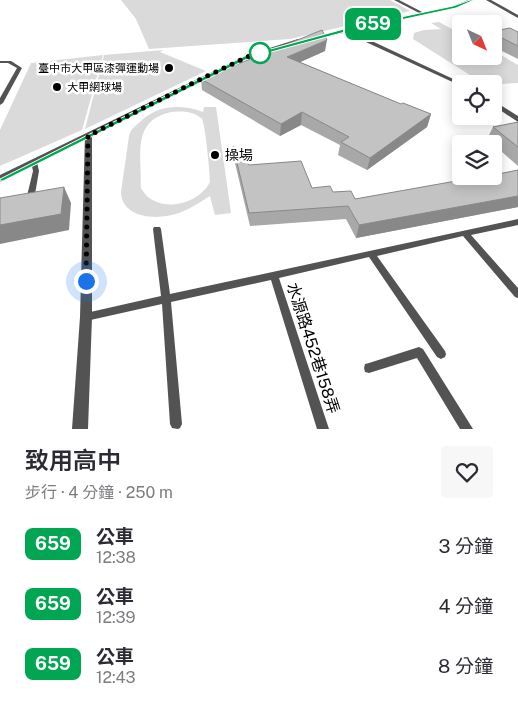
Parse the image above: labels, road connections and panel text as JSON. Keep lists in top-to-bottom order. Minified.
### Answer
{"streets":{"lane":["水源路452巷158弄"]},"places":["臺中市大甲區漆彈運動場","大甲網球場","操場"],"lines":["bus line 659"],"north":"bottom right","page":{"on_map":"659","heading":["致用高中","步行 · 4 分鐘 · 250 m"],"list":[{"mark":"659","name":"公車","note":"12:38","value":"3 分鐘"},{"mark":"659","name":"公車","note":"12:39","value":"4 分鐘"},{"mark":"659","name":"公車","note":"12:43","value":"8 分鐘"}]}}
